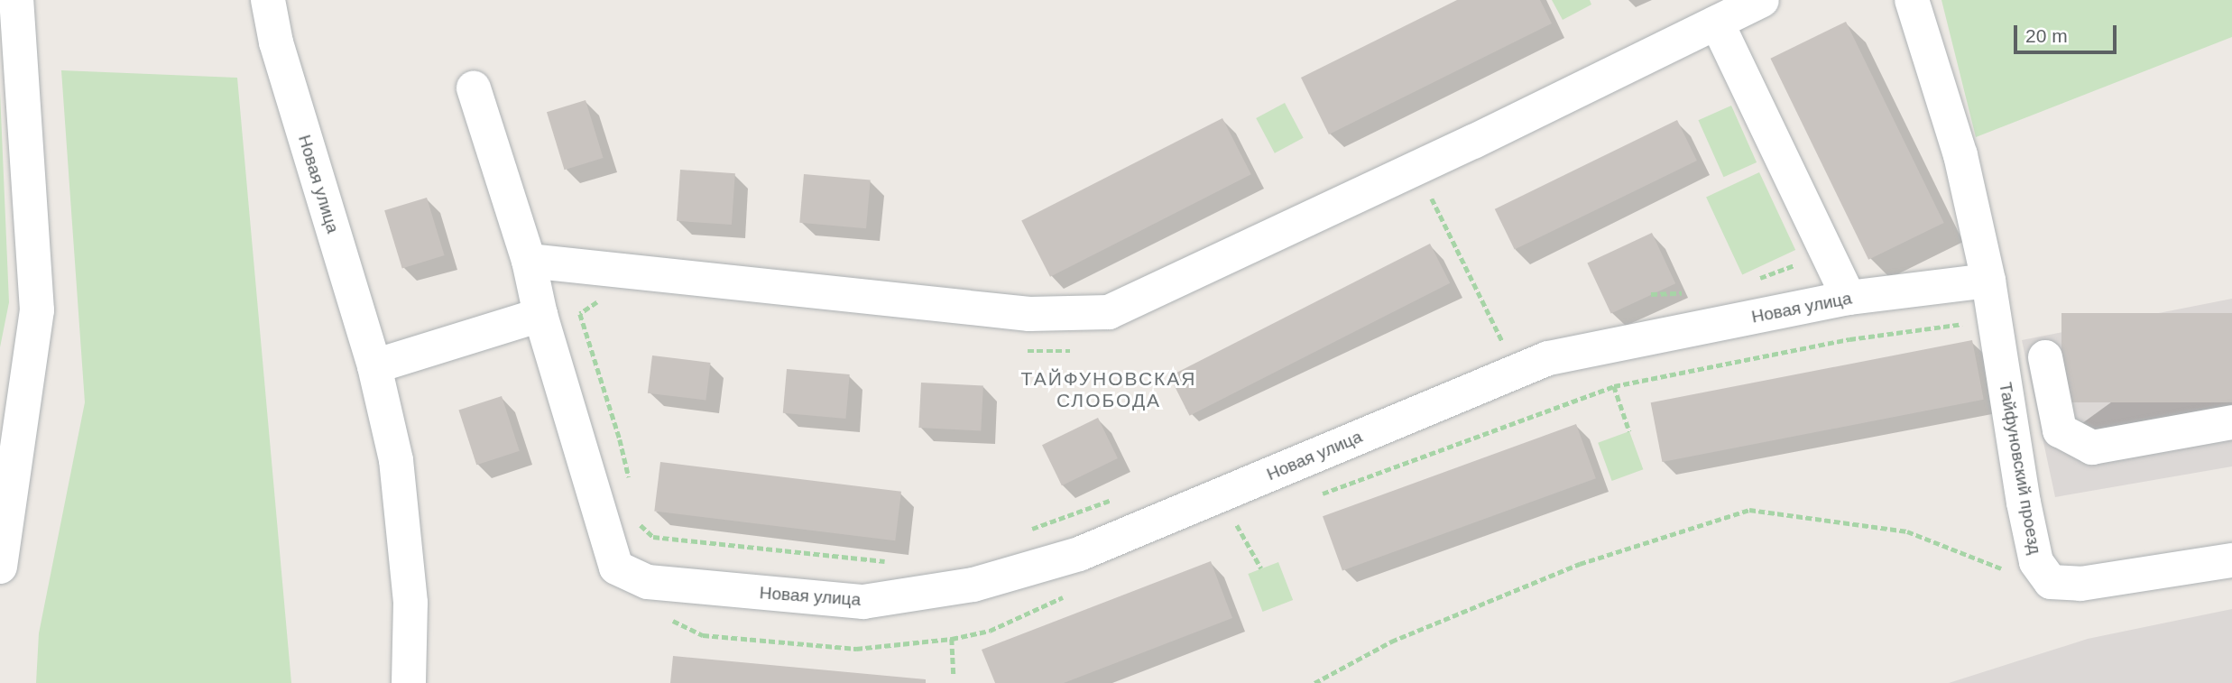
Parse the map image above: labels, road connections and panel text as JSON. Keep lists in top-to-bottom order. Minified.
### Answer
{"streets":{"street":["Новая улица","Тайфуновский проезд"]},"crossings":[["Новая улица","Тайфуновский проезд"]],"districts":["ТАЙФУНОВСКАЯ СЛОБОДА"],"scale_bar":"20 m"}
